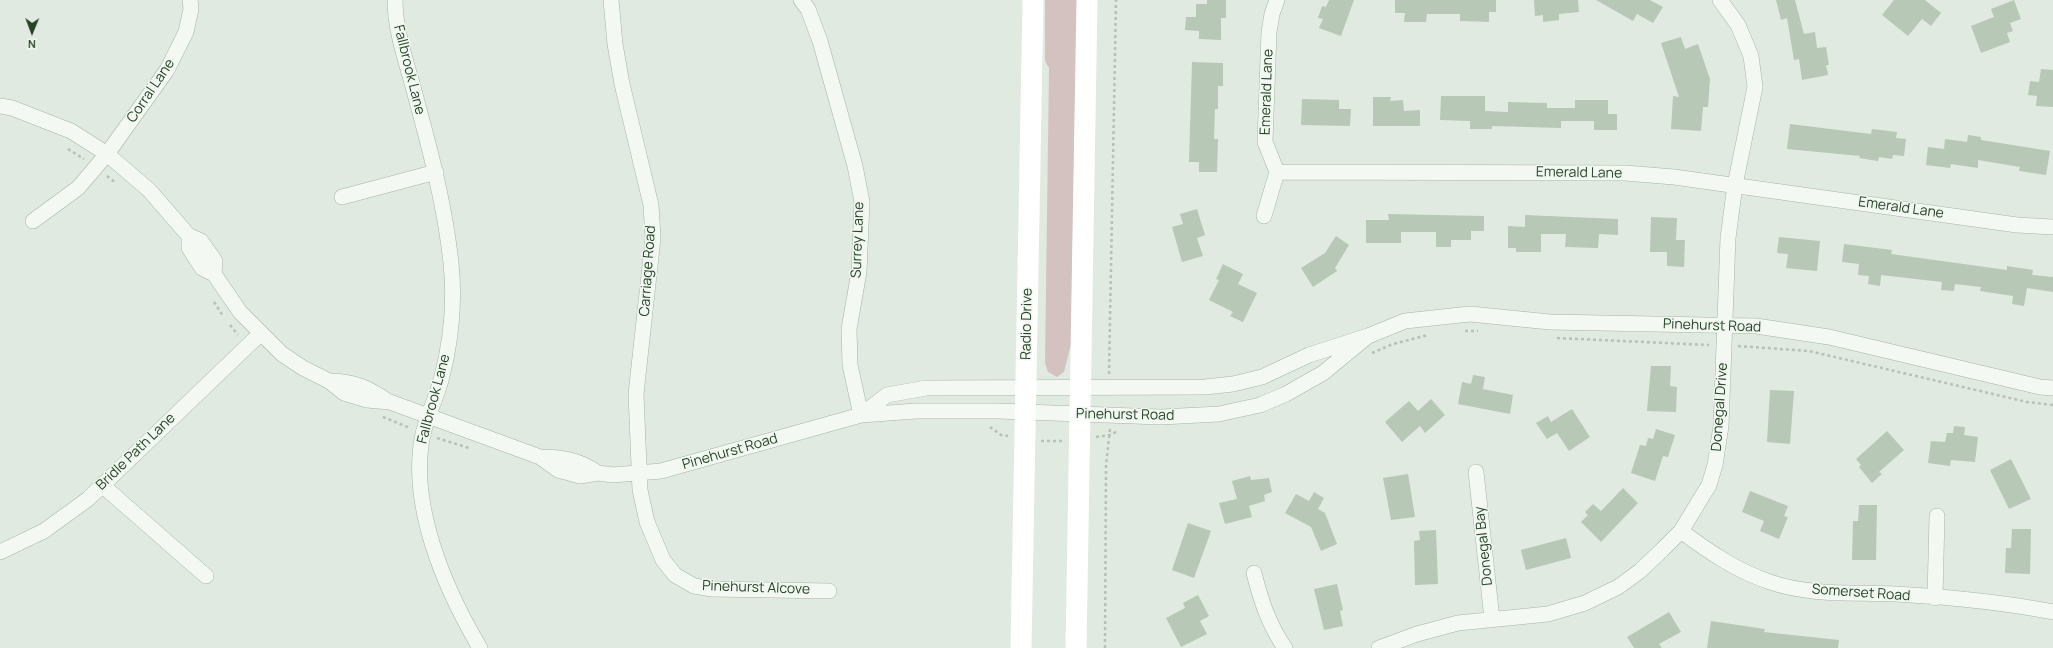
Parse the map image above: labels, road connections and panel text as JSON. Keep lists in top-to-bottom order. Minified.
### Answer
{"streets":{"main road":["Radio Drive"],"street":["Fallbrook Lane","Corral Lane","Emerald Lane","Surrey Lane","Carriage Road","Pinehurst Road","Donegal Drive","Bridle Path Lane","Donegal Bay","Pinehurst Alcove","Somerset Road"]},"crossings":[["Fallbrook Lane","Pinehurst Road"],["Corral Lane","Pinehurst Road"],["Emerald Lane","Donegal Drive"],["Surrey Lane","Pinehurst Road"],["Carriage Road","Pinehurst Road"],["Carriage Road","Pinehurst Alcove"],["Radio Drive","Pinehurst Road"],["Pinehurst Road","Donegal Drive"],["Pinehurst Road","Bridle Path Lane"],["Pinehurst Road","Pinehurst Alcove"],["Donegal Drive","Donegal Bay"],["Donegal Drive","Somerset Road"]],"north":"bottom"}
